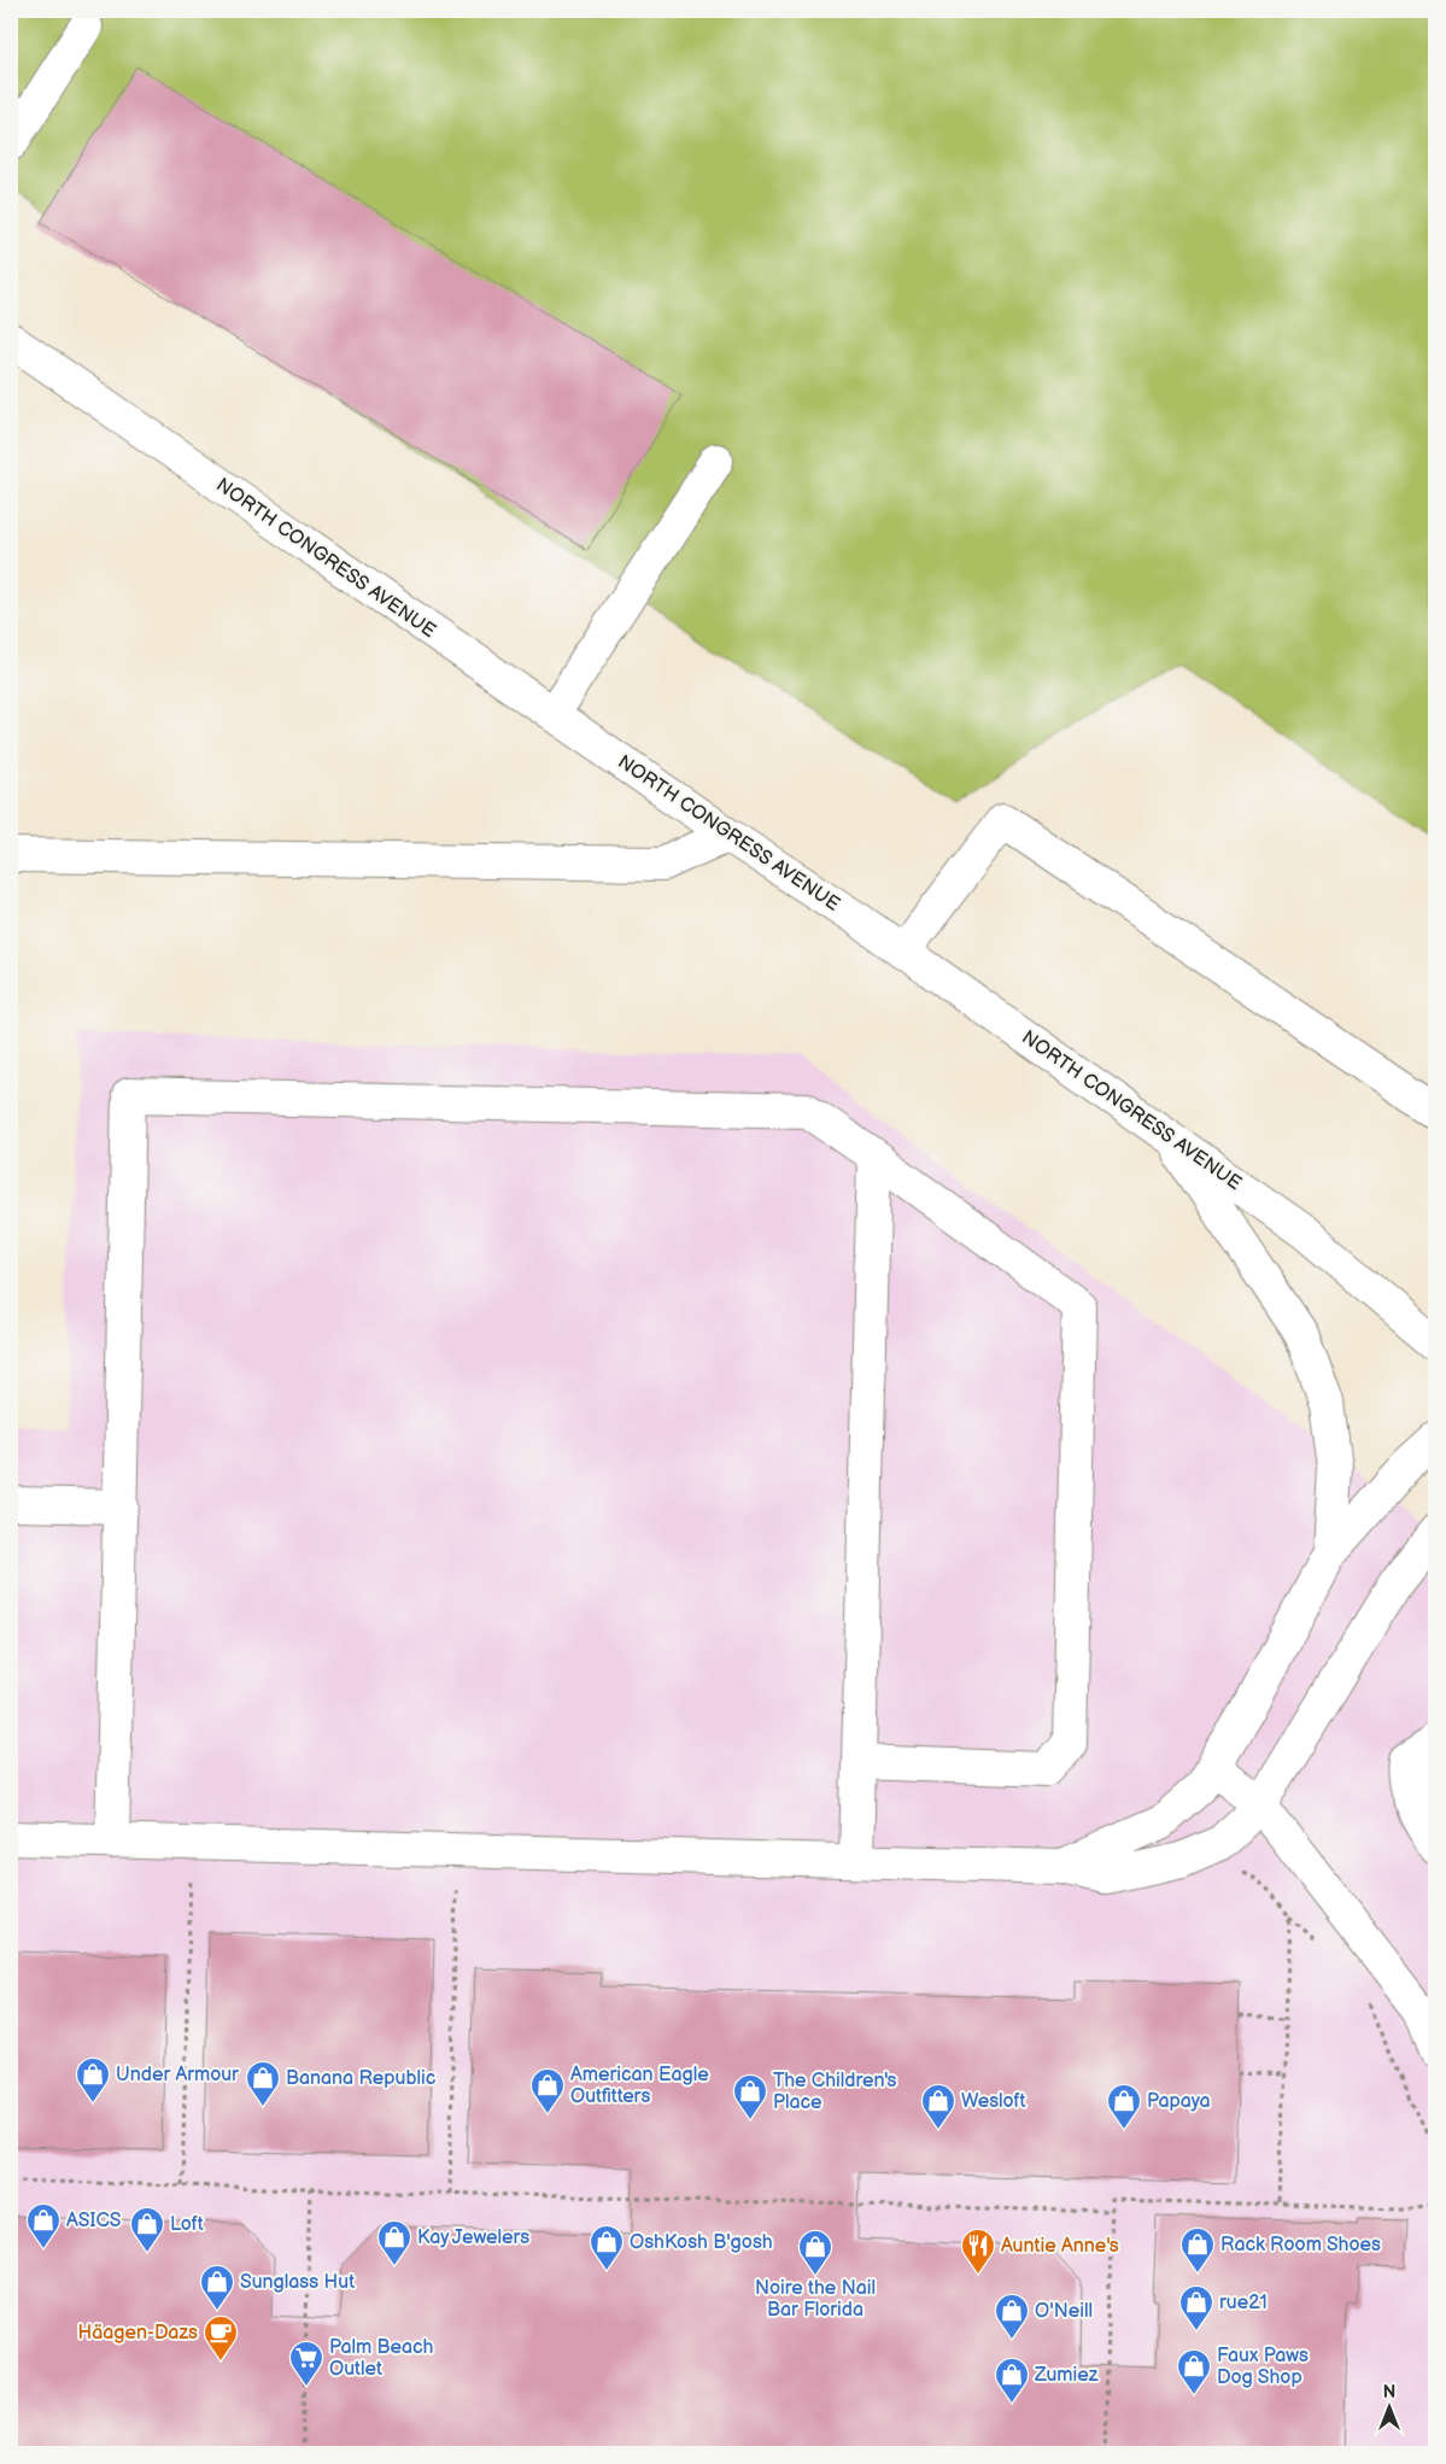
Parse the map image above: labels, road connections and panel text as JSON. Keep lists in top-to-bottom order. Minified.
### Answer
{"streets":{"street":["NORTH CONGRESS AVENUE"]},"places":{"shop":["Under Armour","Banana Republic","American Eagle Outfitters","The Children's Place","Wesloft","Papaya","ASICS","Loft","Kay Jewelers","OshKosh B'gosh","Rack Room Shoes","Noire the Nail Bar Florida","Sunglass Hut","rue21","O'Neill","Faux Paws Dog Shop","Zumiez"],"restaurant":["Auntie Anne's"],"cafe":["Häagen-Dazs"],"supermarket":["Palm Beach Outlet"]},"north":"top"}
